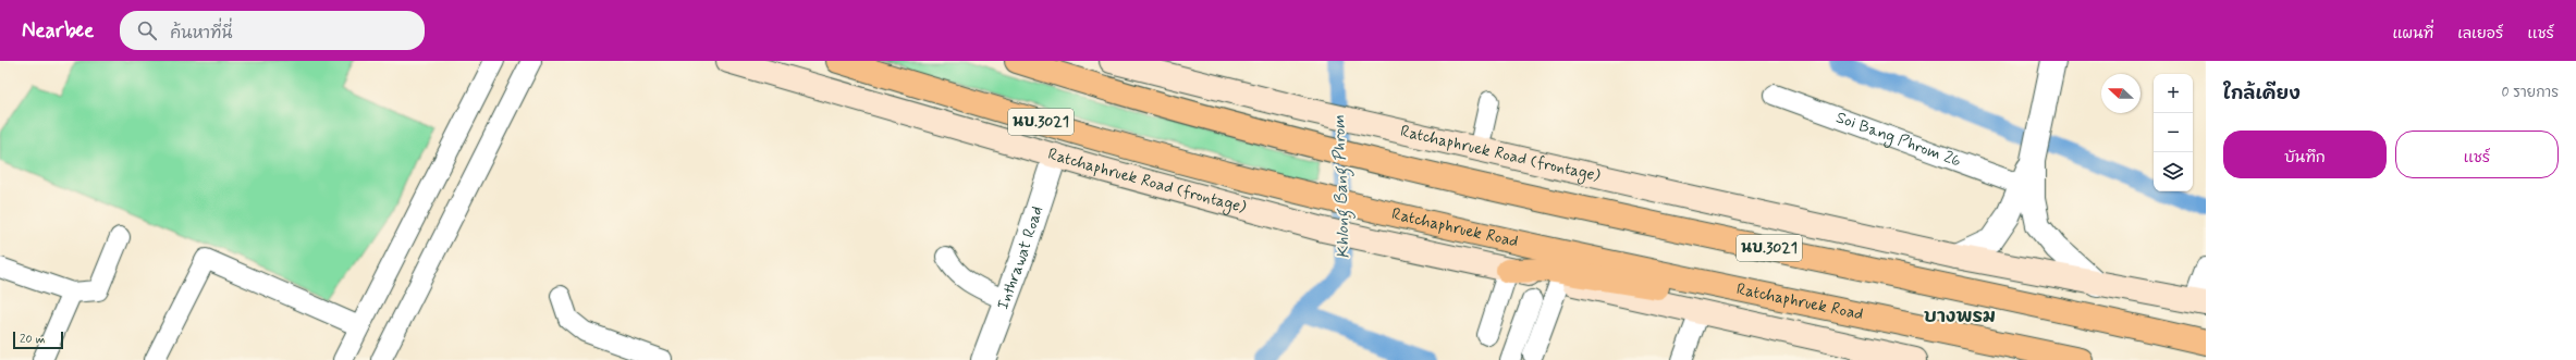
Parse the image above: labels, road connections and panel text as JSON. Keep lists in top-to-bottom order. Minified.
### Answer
{"streets":{"main road":["นบ.3021","Ratchaphruek Road (frontage)","Ratchaphruek Road"],"street":["Soi Bang Phrom 26","Inthrawat Road"]},"crossings":[["นบ.3021","Ratchaphruek Road (frontage)"],["Ratchaphruek Road (frontage)","Ratchaphruek Road"],["Ratchaphruek Road (frontage)","Inthrawat Road"]],"districts":["บางพรม"],"water":["Khlong Bang Phrom"],"scale_bar":"20 m","north":"left","page":{"header":"Nearbee","search":"ค้นหาที่นี่","nav":["แผนที่","เลเยอร์","แชร์"],"heading":["ใกล้เคียง","0 รายการ"],"map_buttons":["+","−"],"buttons":["บันทึก","แชร์"],"scale":"20 m"}}
